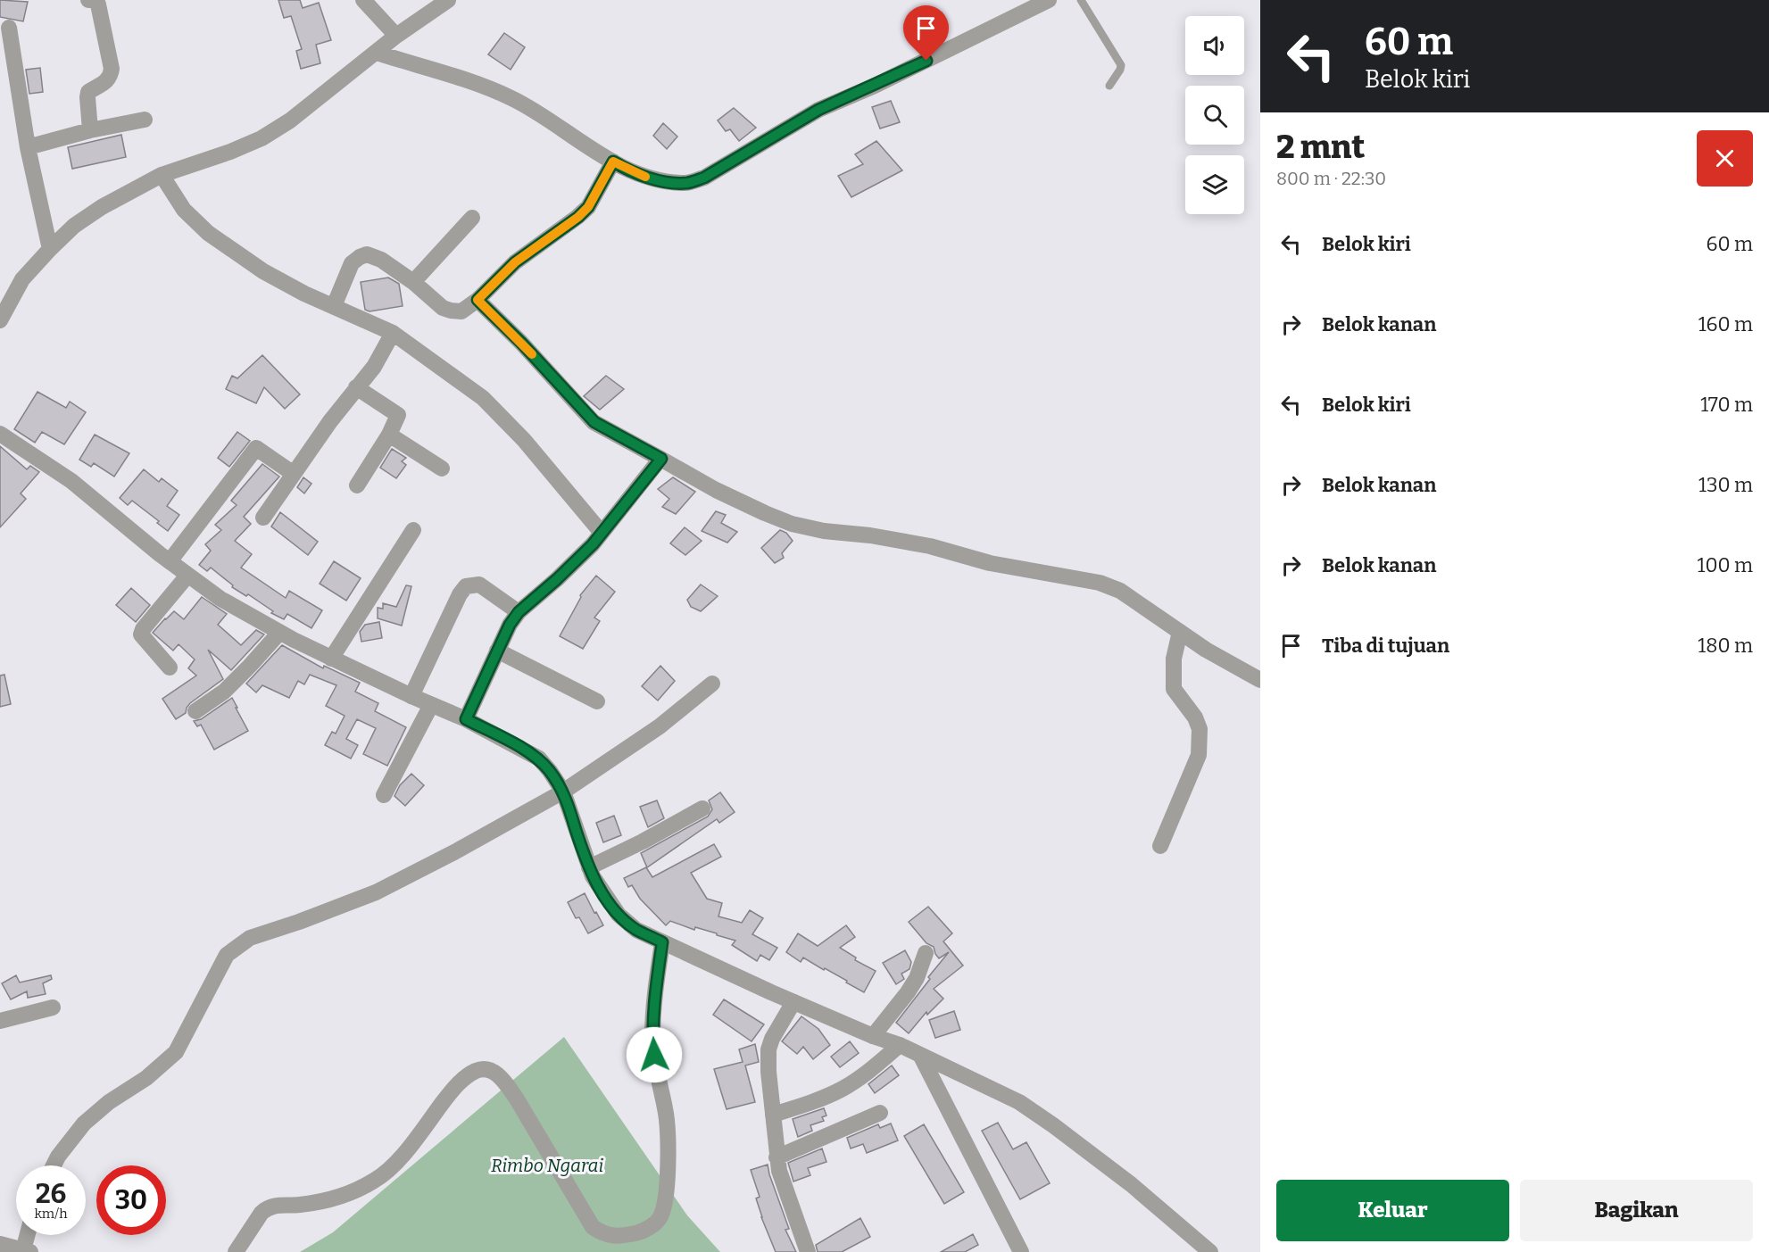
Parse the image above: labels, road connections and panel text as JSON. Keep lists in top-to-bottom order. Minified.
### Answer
{"parks":["Rimbo Ngarai"],"page":{"turn":["60 m","Belok kiri"],"heading":["2 mnt","800 m · 22:30"],"list":[{"name":"Belok kiri","value":"60 m"},{"name":"Belok kanan","value":"160 m"},{"name":"Belok kiri","value":"170 m"},{"name":"Belok kanan","value":"130 m"},{"name":"Belok kanan","value":"100 m"},{"name":"Tiba di tujuan","value":"180 m"}],"speed":"26 km/h","limit":"30","buttons":["Keluar","Bagikan"]}}
